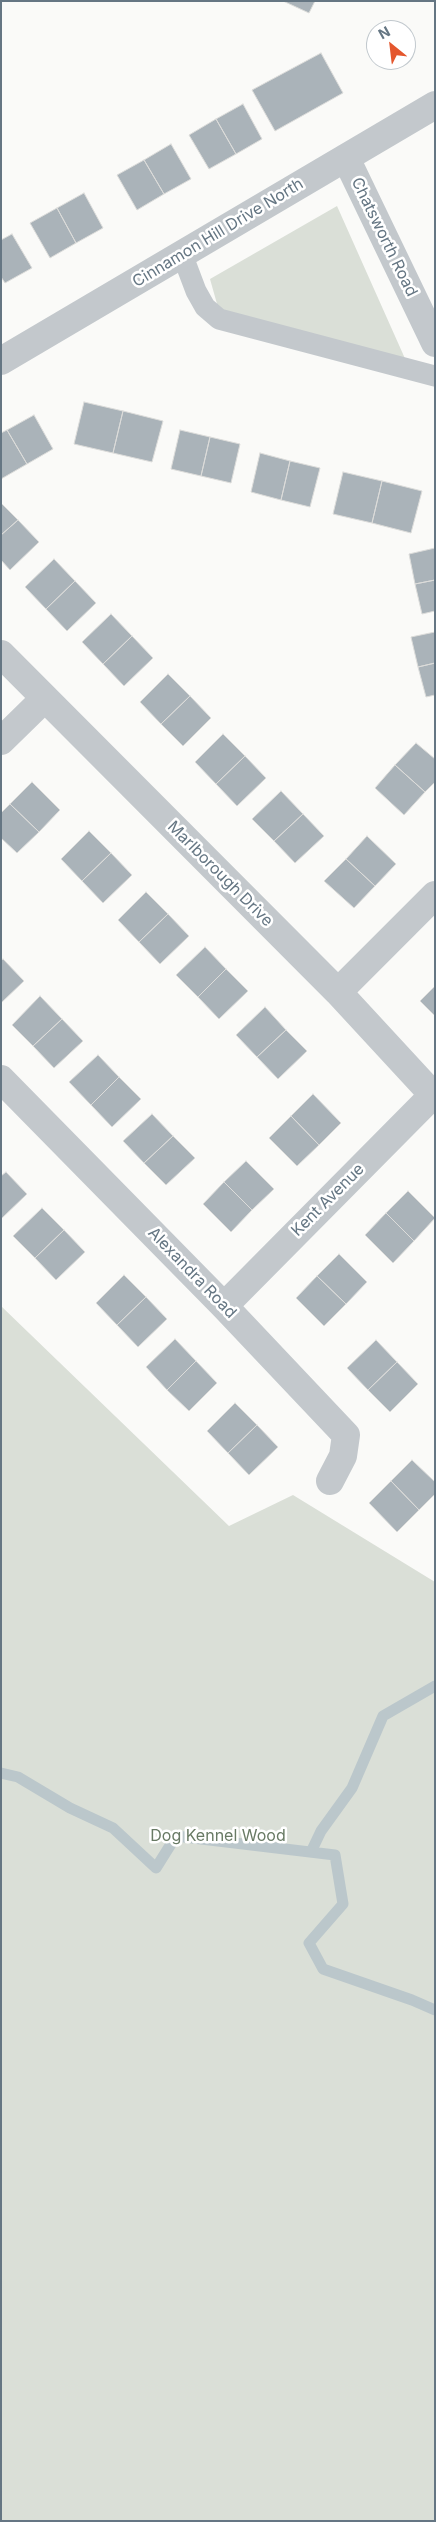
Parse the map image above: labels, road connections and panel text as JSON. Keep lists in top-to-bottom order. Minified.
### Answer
{"streets":{"street":["Cinnamon Hill Drive North","Chatsworth Road","Marlborough Drive","Kent Avenue","Alexandra Road"]},"crossings":[["Cinnamon Hill Drive North","Chatsworth Road"],["Marlborough Drive","Kent Avenue"],["Kent Avenue","Alexandra Road"]],"parks":["Dog Kennel Wood"],"north":"top left"}
